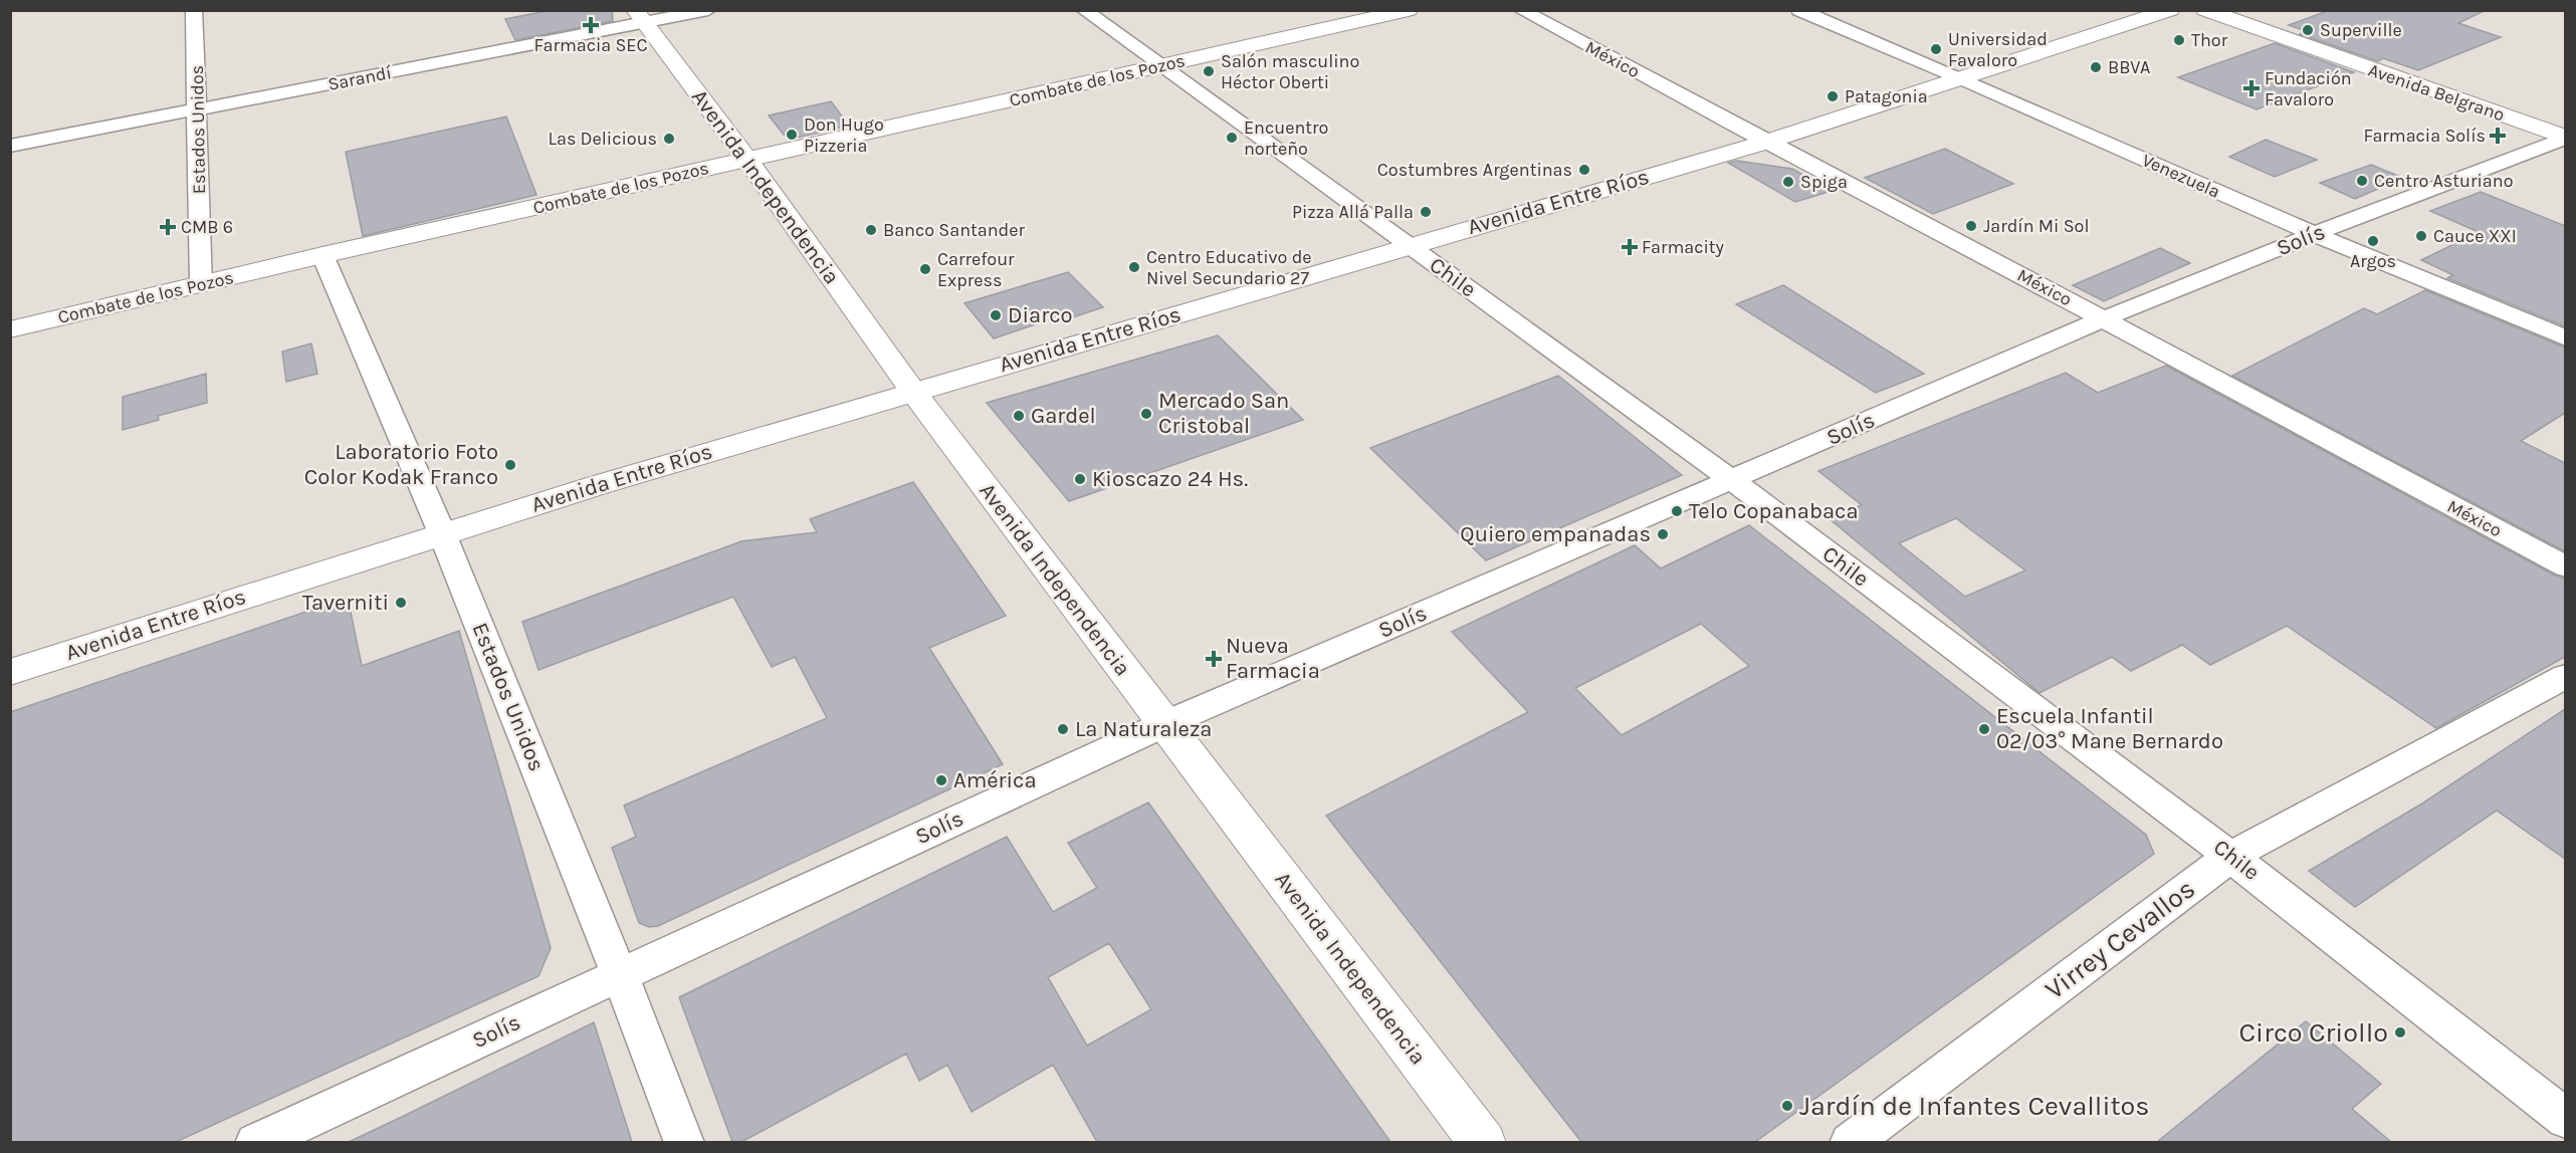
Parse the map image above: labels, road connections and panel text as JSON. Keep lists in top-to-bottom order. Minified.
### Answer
{"streets":{"main road":["Combate de los Pozos","Avenida Belgrano","Avenida Independencia","Avenida Entre Ríos"],"street":["México","Sarandí","Estados Unidos","Venezuela","Solís","Chile","Virrey Cevallos"]},"crossings":[["México","Avenida Entre Ríos"],["México","Solís"],["Sarandí","Estados Unidos"],["Sarandí","Avenida Independencia"],["Combate de los Pozos","Estados Unidos"],["Combate de los Pozos","Avenida Independencia"],["Combate de los Pozos","Chile"],["Avenida Belgrano","Solís"],["Estados Unidos","Avenida Entre Ríos"],["Estados Unidos","Solís"],["Venezuela","Avenida Entre Ríos"],["Venezuela","Solís"],["Avenida Independencia","Avenida Entre Ríos"],["Avenida Independencia","Solís"],["Avenida Entre Ríos","Chile"],["Solís","Chile"],["Chile","Virrey Cevallos"]],"places":{"health":["Farmacia SEC","Fundación Favaloro","Farmacia Solís","CMB 6","Farmacity","Nueva Farmacia"],"other":["Superville","Thor","Universidad Favaloro","BBVA","Salón masculino Héctor Oberti","Patagonia","Don Hugo Pizzeria","Encuentro norteño","Las Delicious","Costumbres Argentinas","Centro Asturiano","Spiga","Pizza Allá Palla","Jardín Mi Sol","Banco Santander","Cauce XXI","Argos","Centro Educativo de Nivel Secundario 27","Carrefour Express","Diarco","Mercado San Cristobal","Gardel","Laboratorio Foto Color Kodak Franco","Kioscazo 24 Hs.","Telo Copanabaca","Quiero empanadas","Taverniti","La Naturaleza","Escuela Infantil 02/03° Mane Bernardo","América","Circo Criollo","Jardín de Infantes Cevallitos"]}}
